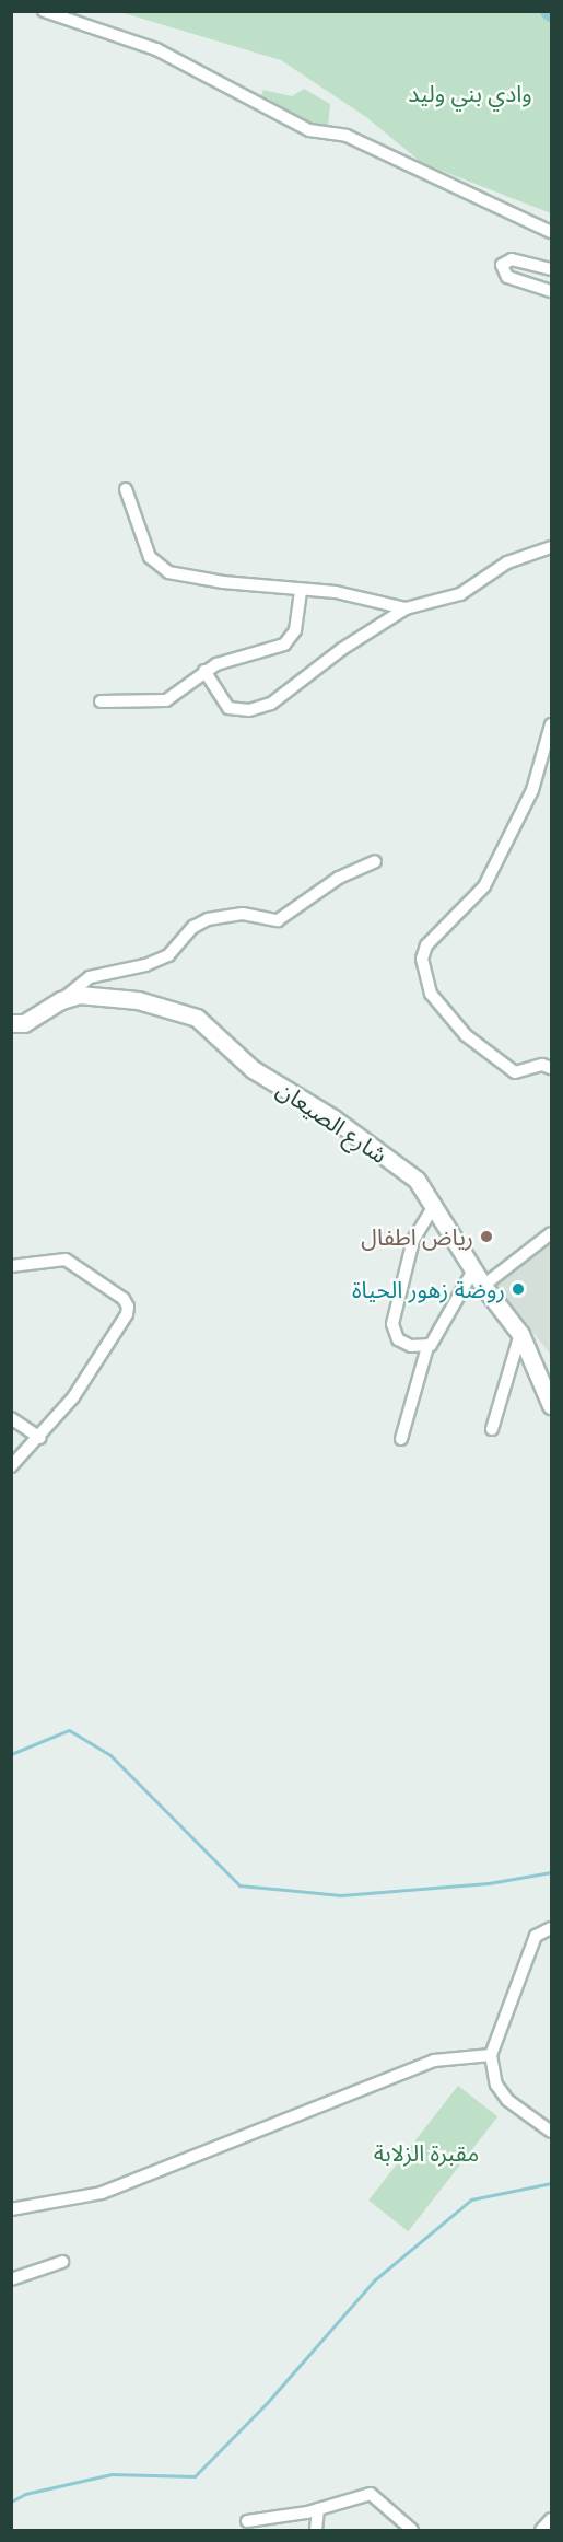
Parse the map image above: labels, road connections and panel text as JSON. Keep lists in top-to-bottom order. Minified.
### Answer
{"streets":{"main road":["شارع الصيعان"]},"parks":["وادي بني وليد","مقبرة الزلابة"],"places":["رياض اطفال","روضة زهور الحياة"]}
